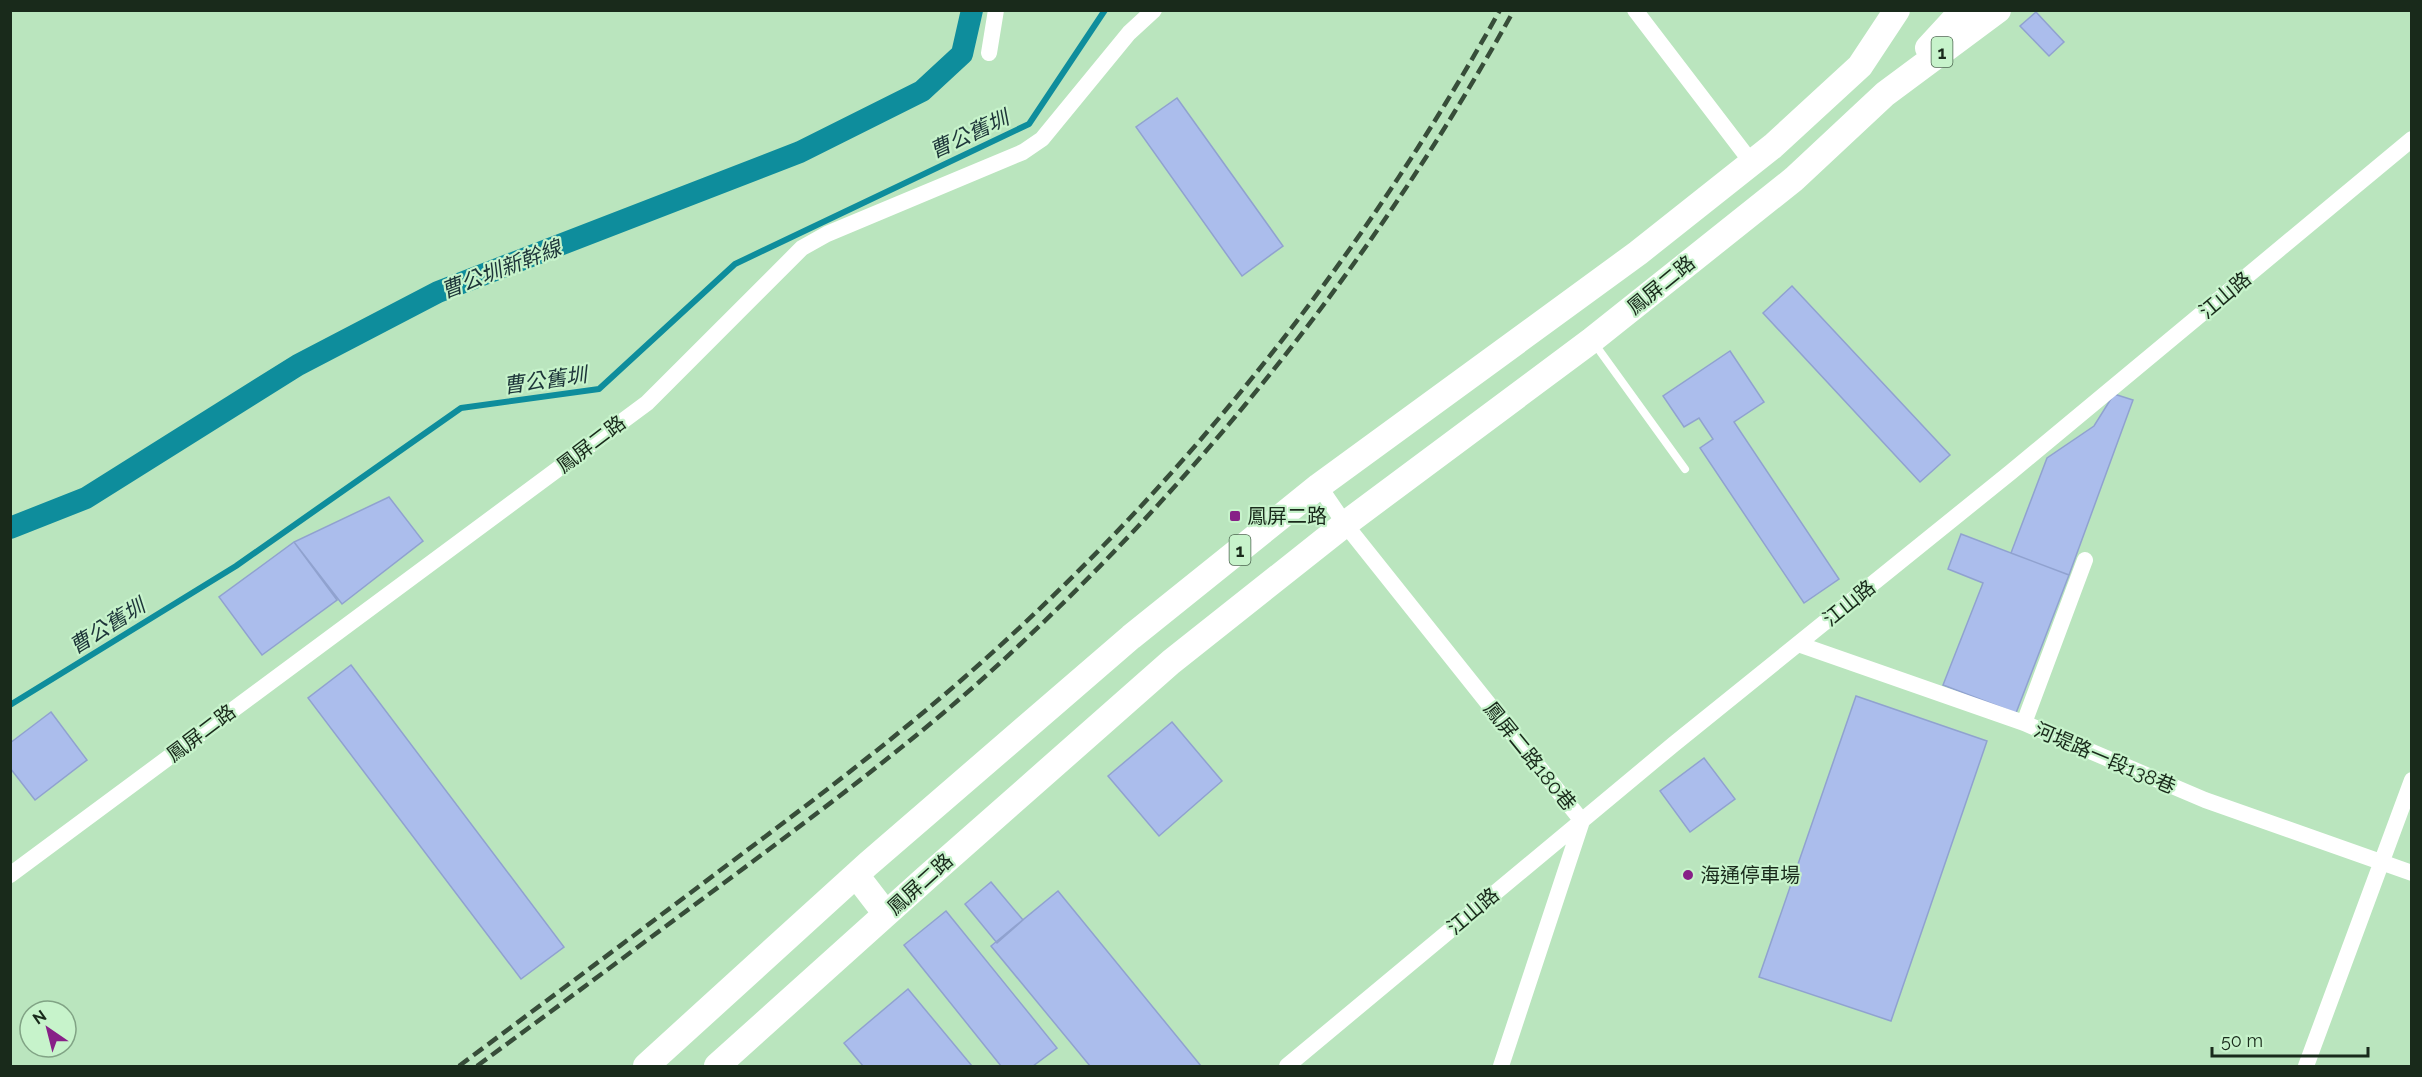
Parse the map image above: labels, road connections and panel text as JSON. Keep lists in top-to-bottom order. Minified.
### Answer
{"streets":{"main road":["1","鳳屏二路"],"street":["江山路","鳳屏二路180巷","河堤路一段138巷"]},"crossings":[["1","鳳屏二路"],["鳳屏二路","鳳屏二路180巷"],["江山路","鳳屏二路180巷"],["江山路","河堤路一段138巷"]],"water":["曹公舊圳","曹公圳新幹線"],"places":{"transit":["鳳屏二路"],"other":["海通停車場"]},"scale_bar":"50 m","north":"top left"}
